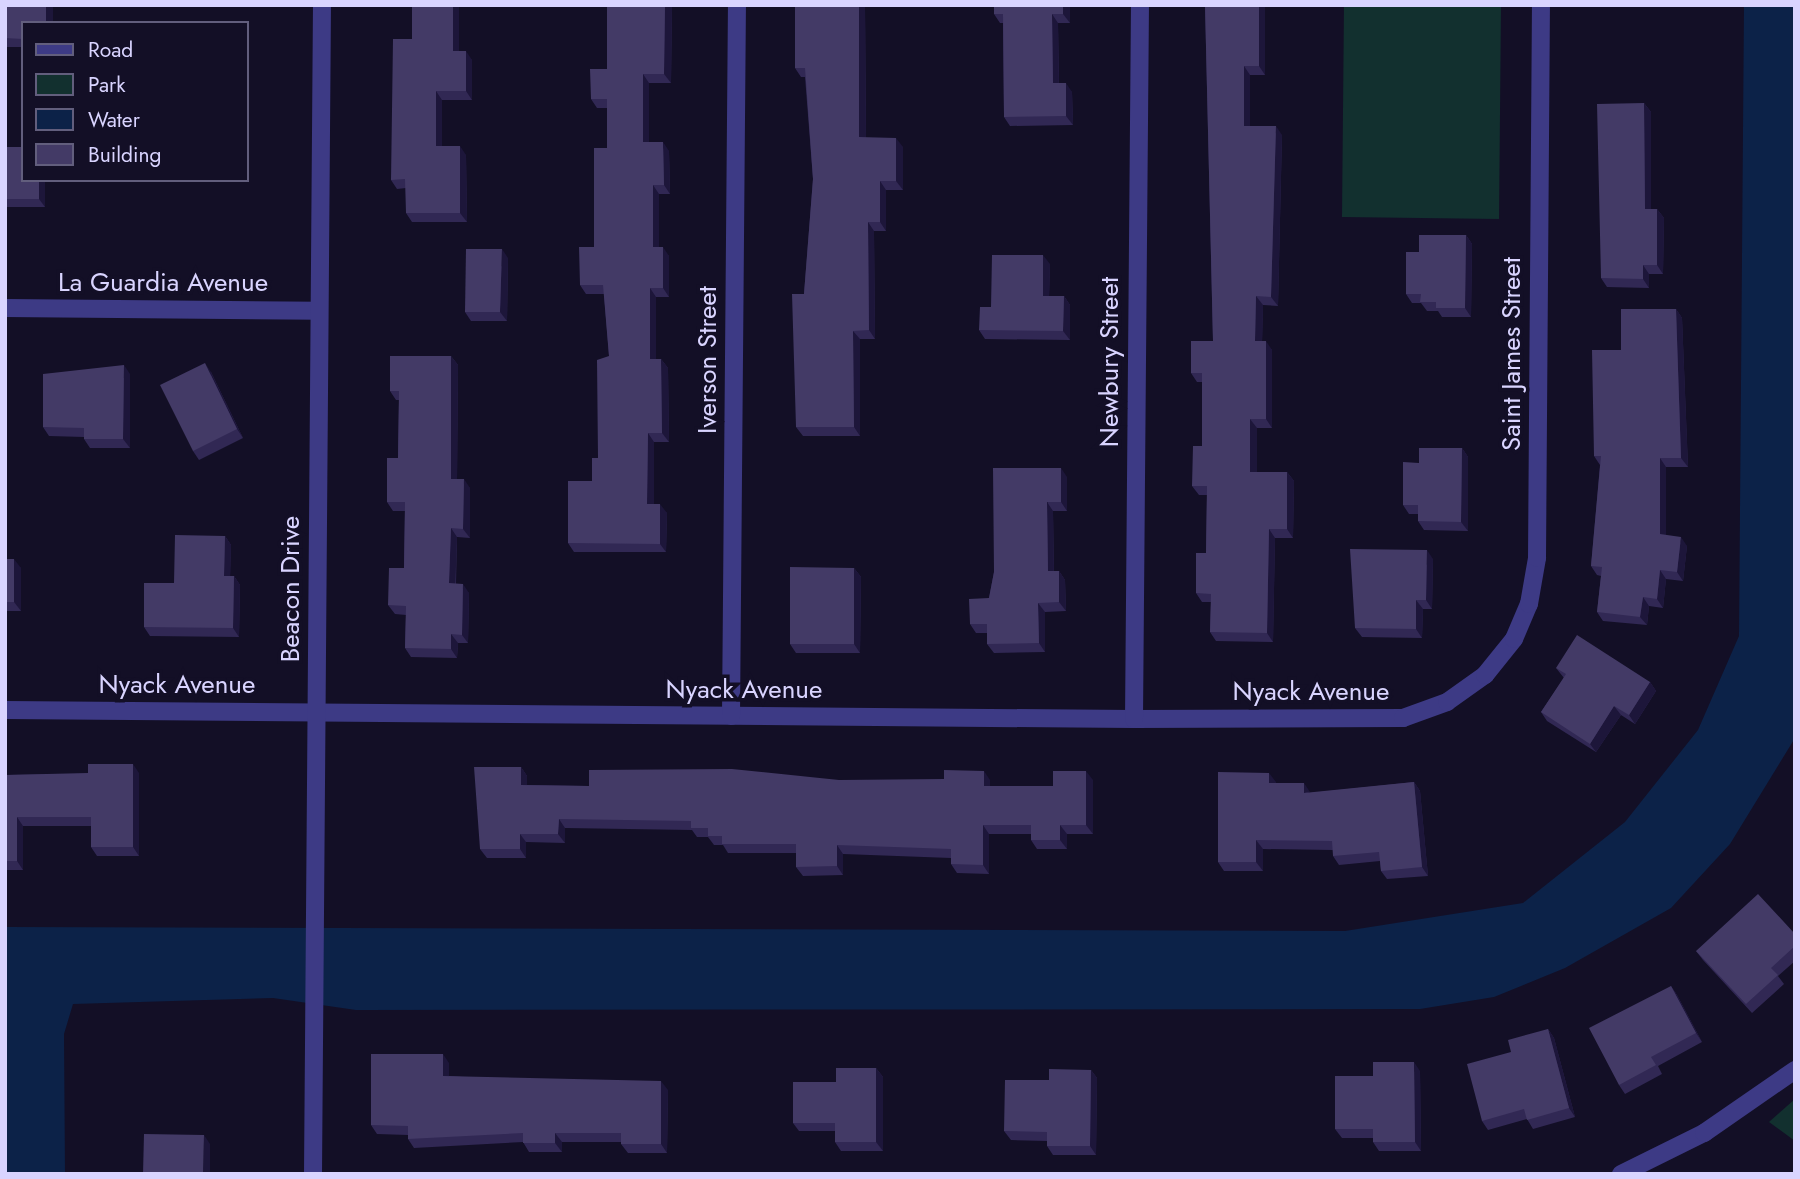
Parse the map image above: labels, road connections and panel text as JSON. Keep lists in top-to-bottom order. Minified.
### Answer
{"streets":{"street":["La Guardia Avenue","Saint James Street","Iverson Street","Newbury Street","Beacon Drive","Nyack Avenue"]},"crossings":[["La Guardia Avenue","Beacon Drive"],["Saint James Street","Nyack Avenue"],["Iverson Street","Nyack Avenue"],["Newbury Street","Nyack Avenue"],["Beacon Drive","Nyack Avenue"]],"legend":["Road","Park","Water","Building"]}
